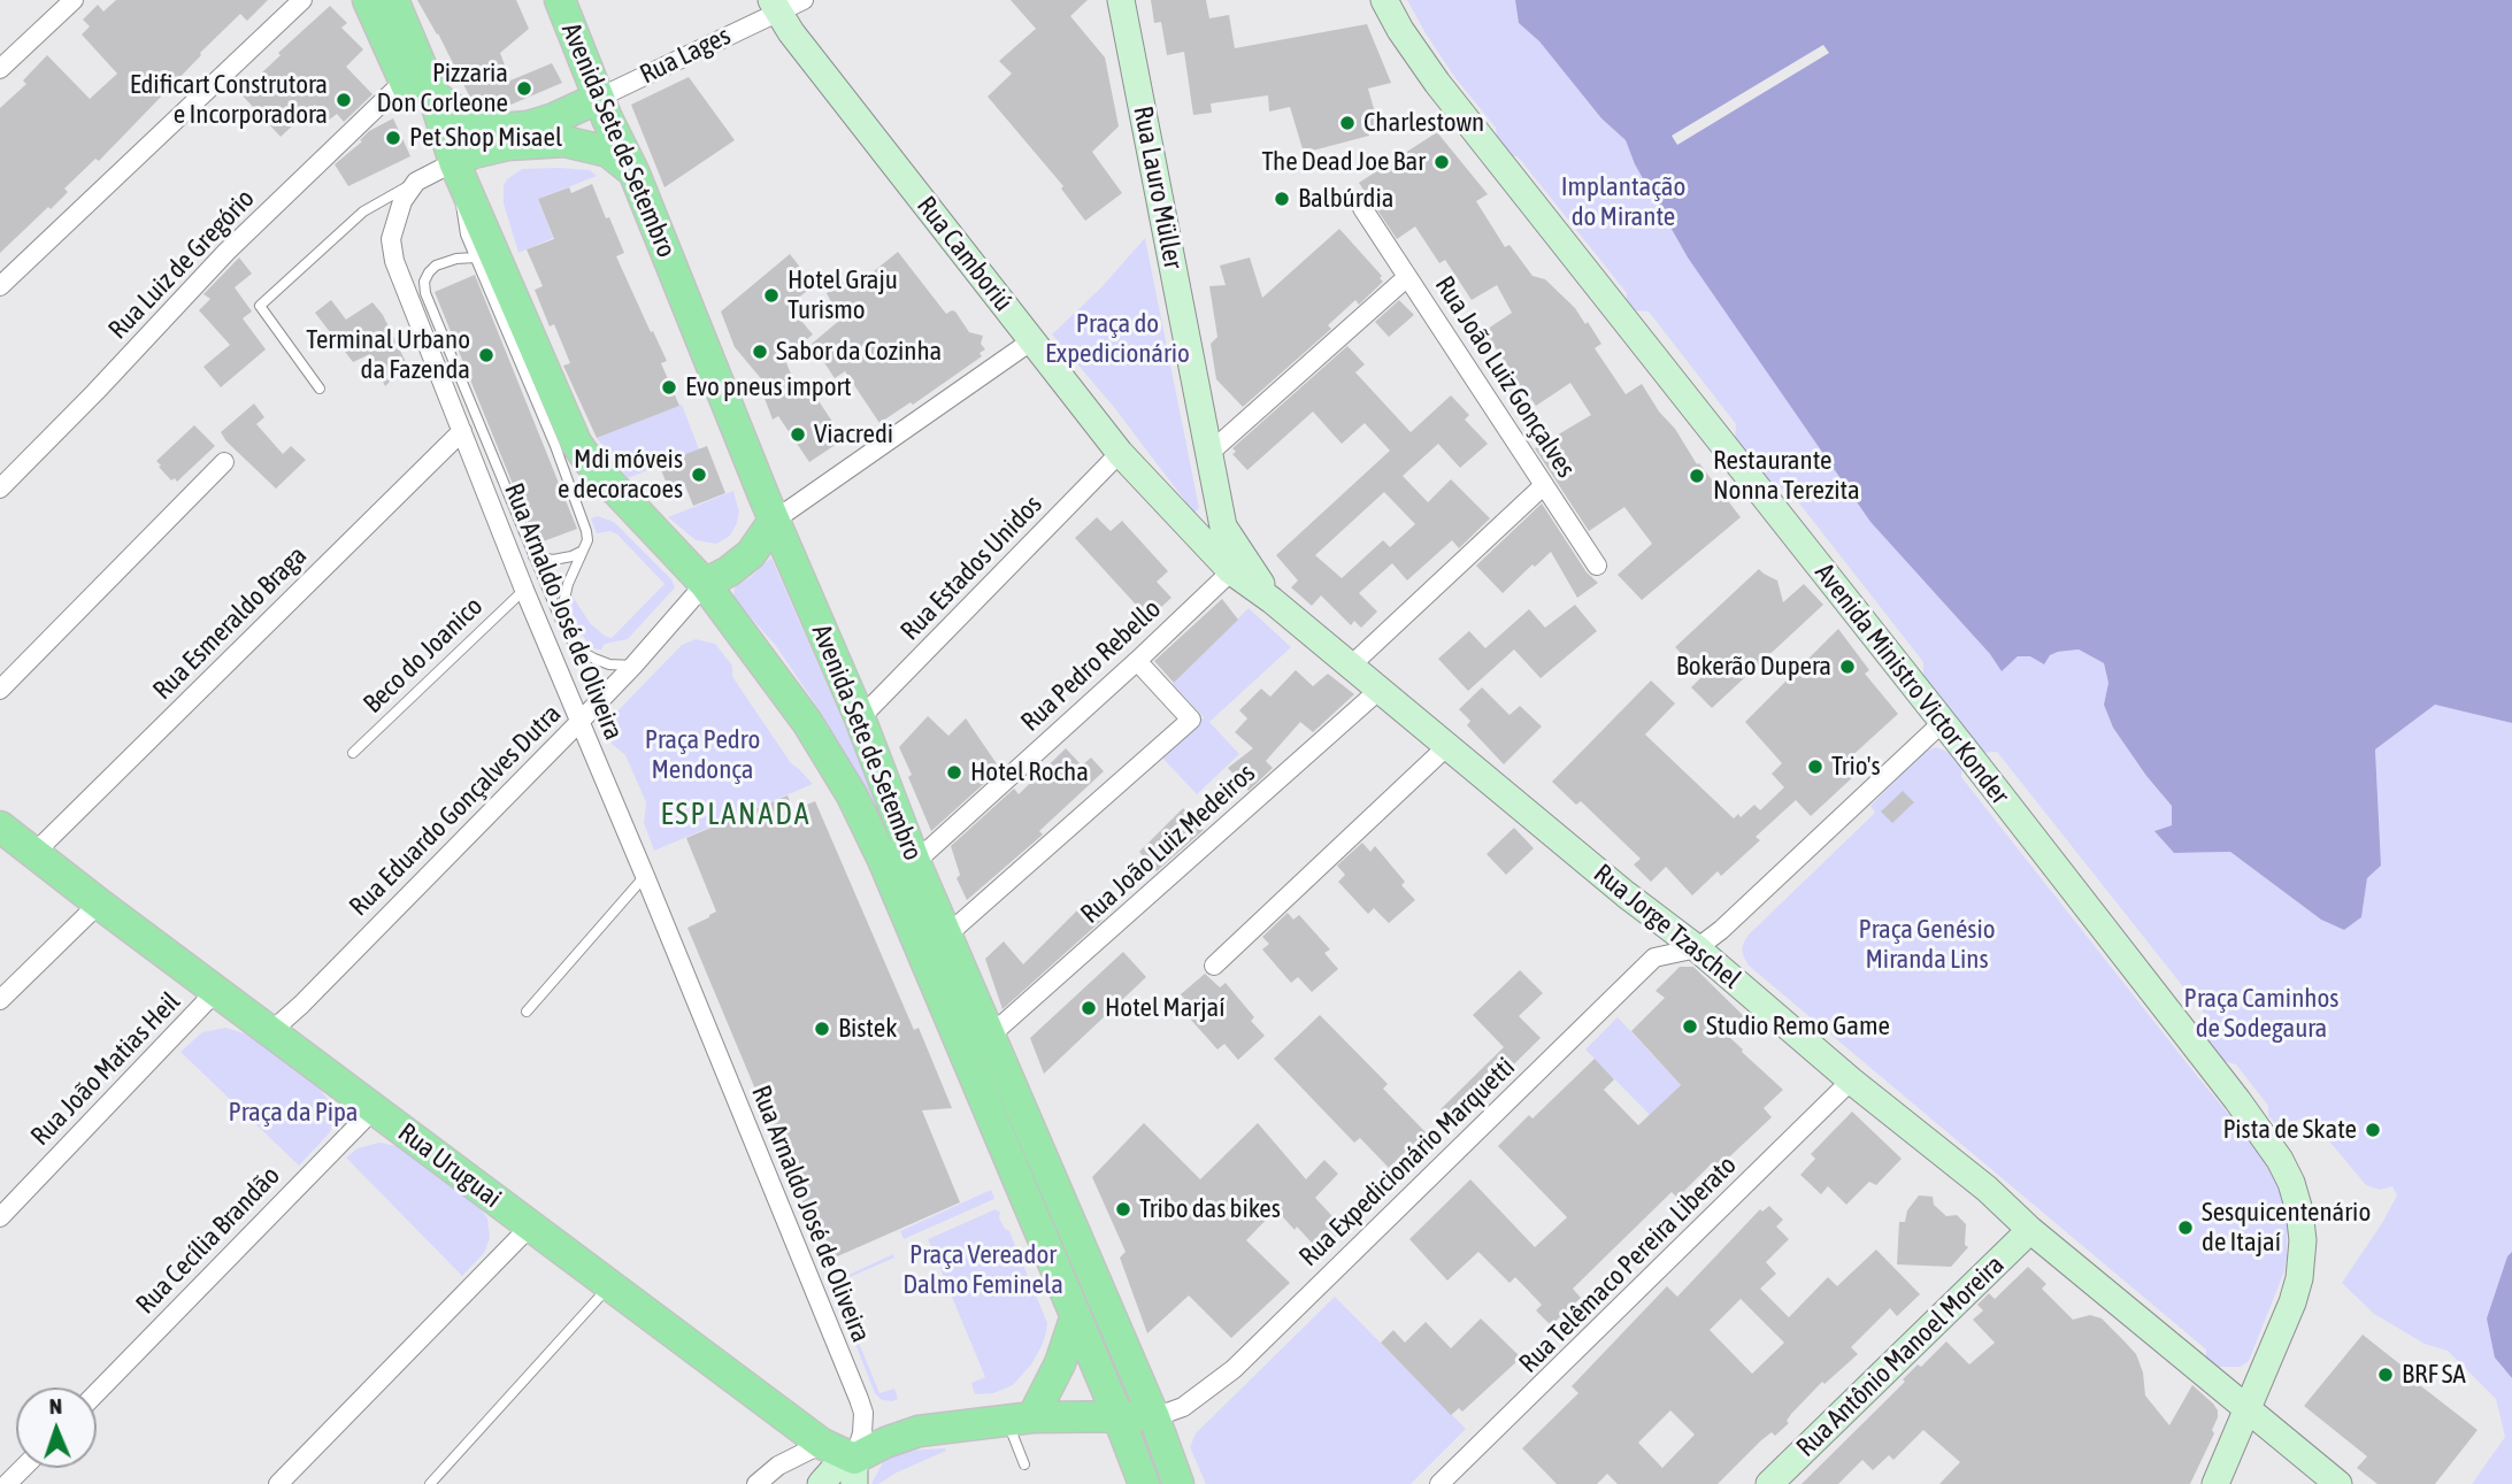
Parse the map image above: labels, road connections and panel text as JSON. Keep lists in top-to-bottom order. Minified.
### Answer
{"streets":{"main road":["Rua Lages","Avenida Sete de Setembro","Rua Lauro Müller","Rua Camboriú","Avenida Ministro Victor Konder","Rua Jorge Tzaschel","Rua Uruguai","Rua Antônio Manoel Moreira"],"street":["Rua Luiz de Gregório","Rua João Luiz Gonçalves","Rua Estados Unidos","Rua Arnaldo José de Oliveira","Rua Esmeraldo Braga","Rua Pedro Rebello","Rua Eduardo Gonçalves Dutra","Rua João Luiz Medeiros","Rua João Matias Heil","Rua Expedicionário Marquetti","Rua Cecília Brandão","Rua Telêmaco Pereira Liberato"],"lane":["Beco do Joanico"]},"crossings":[["Rua Lages","Avenida Sete de Setembro"],["Rua Lages","Rua Camboriú"],["Avenida Sete de Setembro","Rua Estados Unidos"],["Avenida Sete de Setembro","Rua Pedro Rebello"],["Avenida Sete de Setembro","Rua Eduardo Gonçalves Dutra"],["Avenida Sete de Setembro","Rua João Luiz Medeiros"],["Avenida Sete de Setembro","Rua Expedicionário Marquetti"],["Rua Lauro Müller","Rua Camboriú"],["Rua Lauro Müller","Rua João Luiz Gonçalves"],["Rua Lauro Müller","Rua Jorge Tzaschel"],["Rua Camboriú","Rua Estados Unidos"],["Rua Camboriú","Rua Pedro Rebello"],["Rua Camboriú","Rua Jorge Tzaschel"],["Rua Arnaldo José de Oliveira","Rua Esmeraldo Braga"],["Rua Arnaldo José de Oliveira","Beco do Joanico"],["Rua Arnaldo José de Oliveira","Rua Eduardo Gonçalves Dutra"],["Rua Arnaldo José de Oliveira","Rua Uruguai"],["Rua Esmeraldo Braga","Rua Uruguai"],["Avenida Ministro Victor Konder","Rua Jorge Tzaschel"],["Rua Eduardo Gonçalves Dutra","Rua Uruguai"],["Rua João Luiz Medeiros","Rua Jorge Tzaschel"],["Rua Jorge Tzaschel","Rua Expedicionário Marquetti"],["Rua Jorge Tzaschel","Rua Telêmaco Pereira Liberato"],["Rua Jorge Tzaschel","Rua Antônio Manoel Moreira"],["Rua João Matias Heil","Rua Uruguai"],["Rua Uruguai","Rua Cecília Brandão"]],"districts":["ESPLANADA"],"parks":["Implantação do Mirante","Praça do Expedicionário","Praça Pedro Mendonça","Praça Genésio Miranda Lins","Praça Caminhos de Sodegaura","Praça da Pipa","Praça Vereador Dalmo Feminela"],"places":["Pizzaria Don Corleone","Edificart Construtora e Incorporadora","Charlestown","Pet Shop Misael","The Dead Joe Bar","Balbúrdia","Hotel Graju Turismo","Sabor da Cozinha","Terminal Urbano da Fazenda","Evo pneus import","Viacredi","Mdi móveis e decoracoes","Restaurante Nonna Terezita","Bokerão Dupera","Trio's","Hotel Rocha","Hotel Marjaí","Studio Remo Game","Bistek","Pista de Skate","Tribo das bikes","Sesquicentenário de Itajaí","BRF SA"],"north":"top"}
